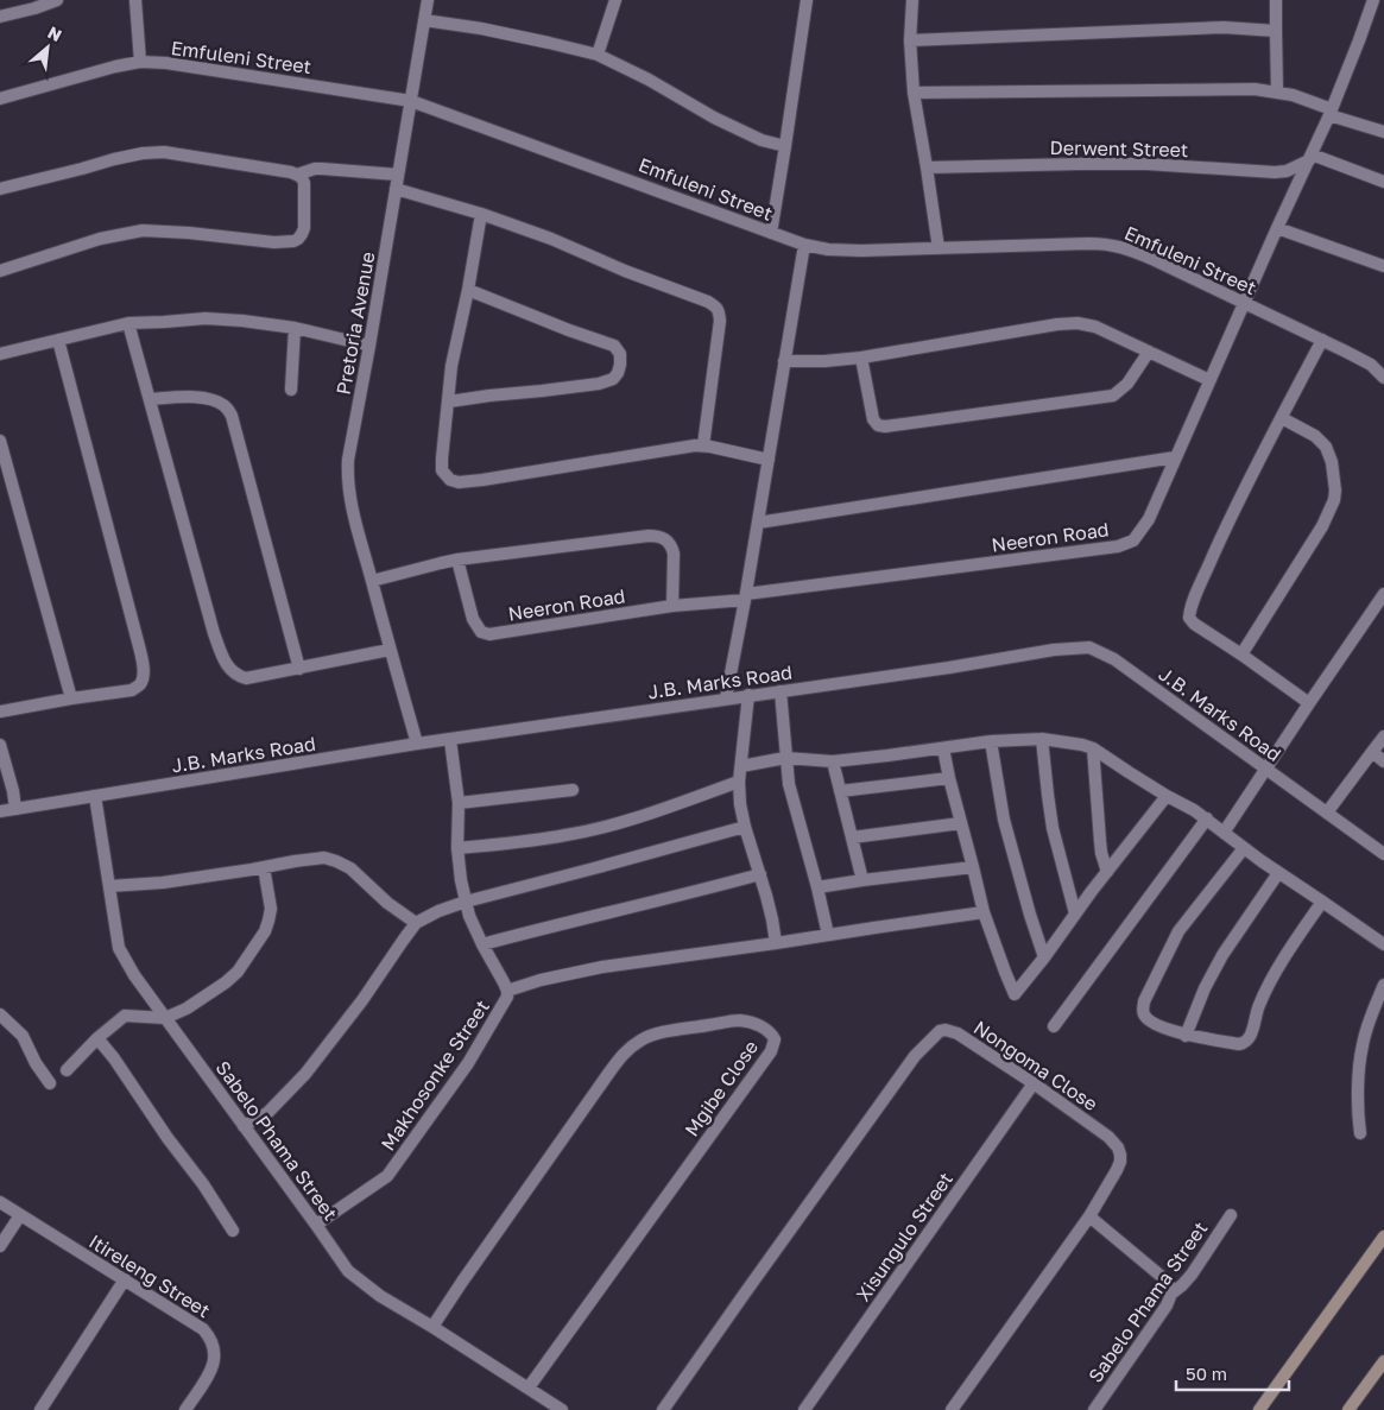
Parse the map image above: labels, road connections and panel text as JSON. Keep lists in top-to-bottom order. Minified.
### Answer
{"streets":{"street":["Emfuleni Street","Derwent Street","Pretoria Avenue","Neeron Road","J.B. Marks Road","Nongoma Close","Makhosonke Street","Mgibe Close","Sabelo Phama Street","Xisungulo Street","Itireleng Street"]},"crossings":[["Emfuleni Street","Pretoria Avenue"],["Emfuleni Street","Neeron Road"],["Derwent Street","Neeron Road"],["Pretoria Avenue","J.B. Marks Road"],["J.B. Marks Road","Makhosonke Street"],["J.B. Marks Road","Sabelo Phama Street"],["Nongoma Close","Xisungulo Street"],["Makhosonke Street","Sabelo Phama Street"],["Mgibe Close","Sabelo Phama Street"]],"scale_bar":"50 m","north":"top right"}
